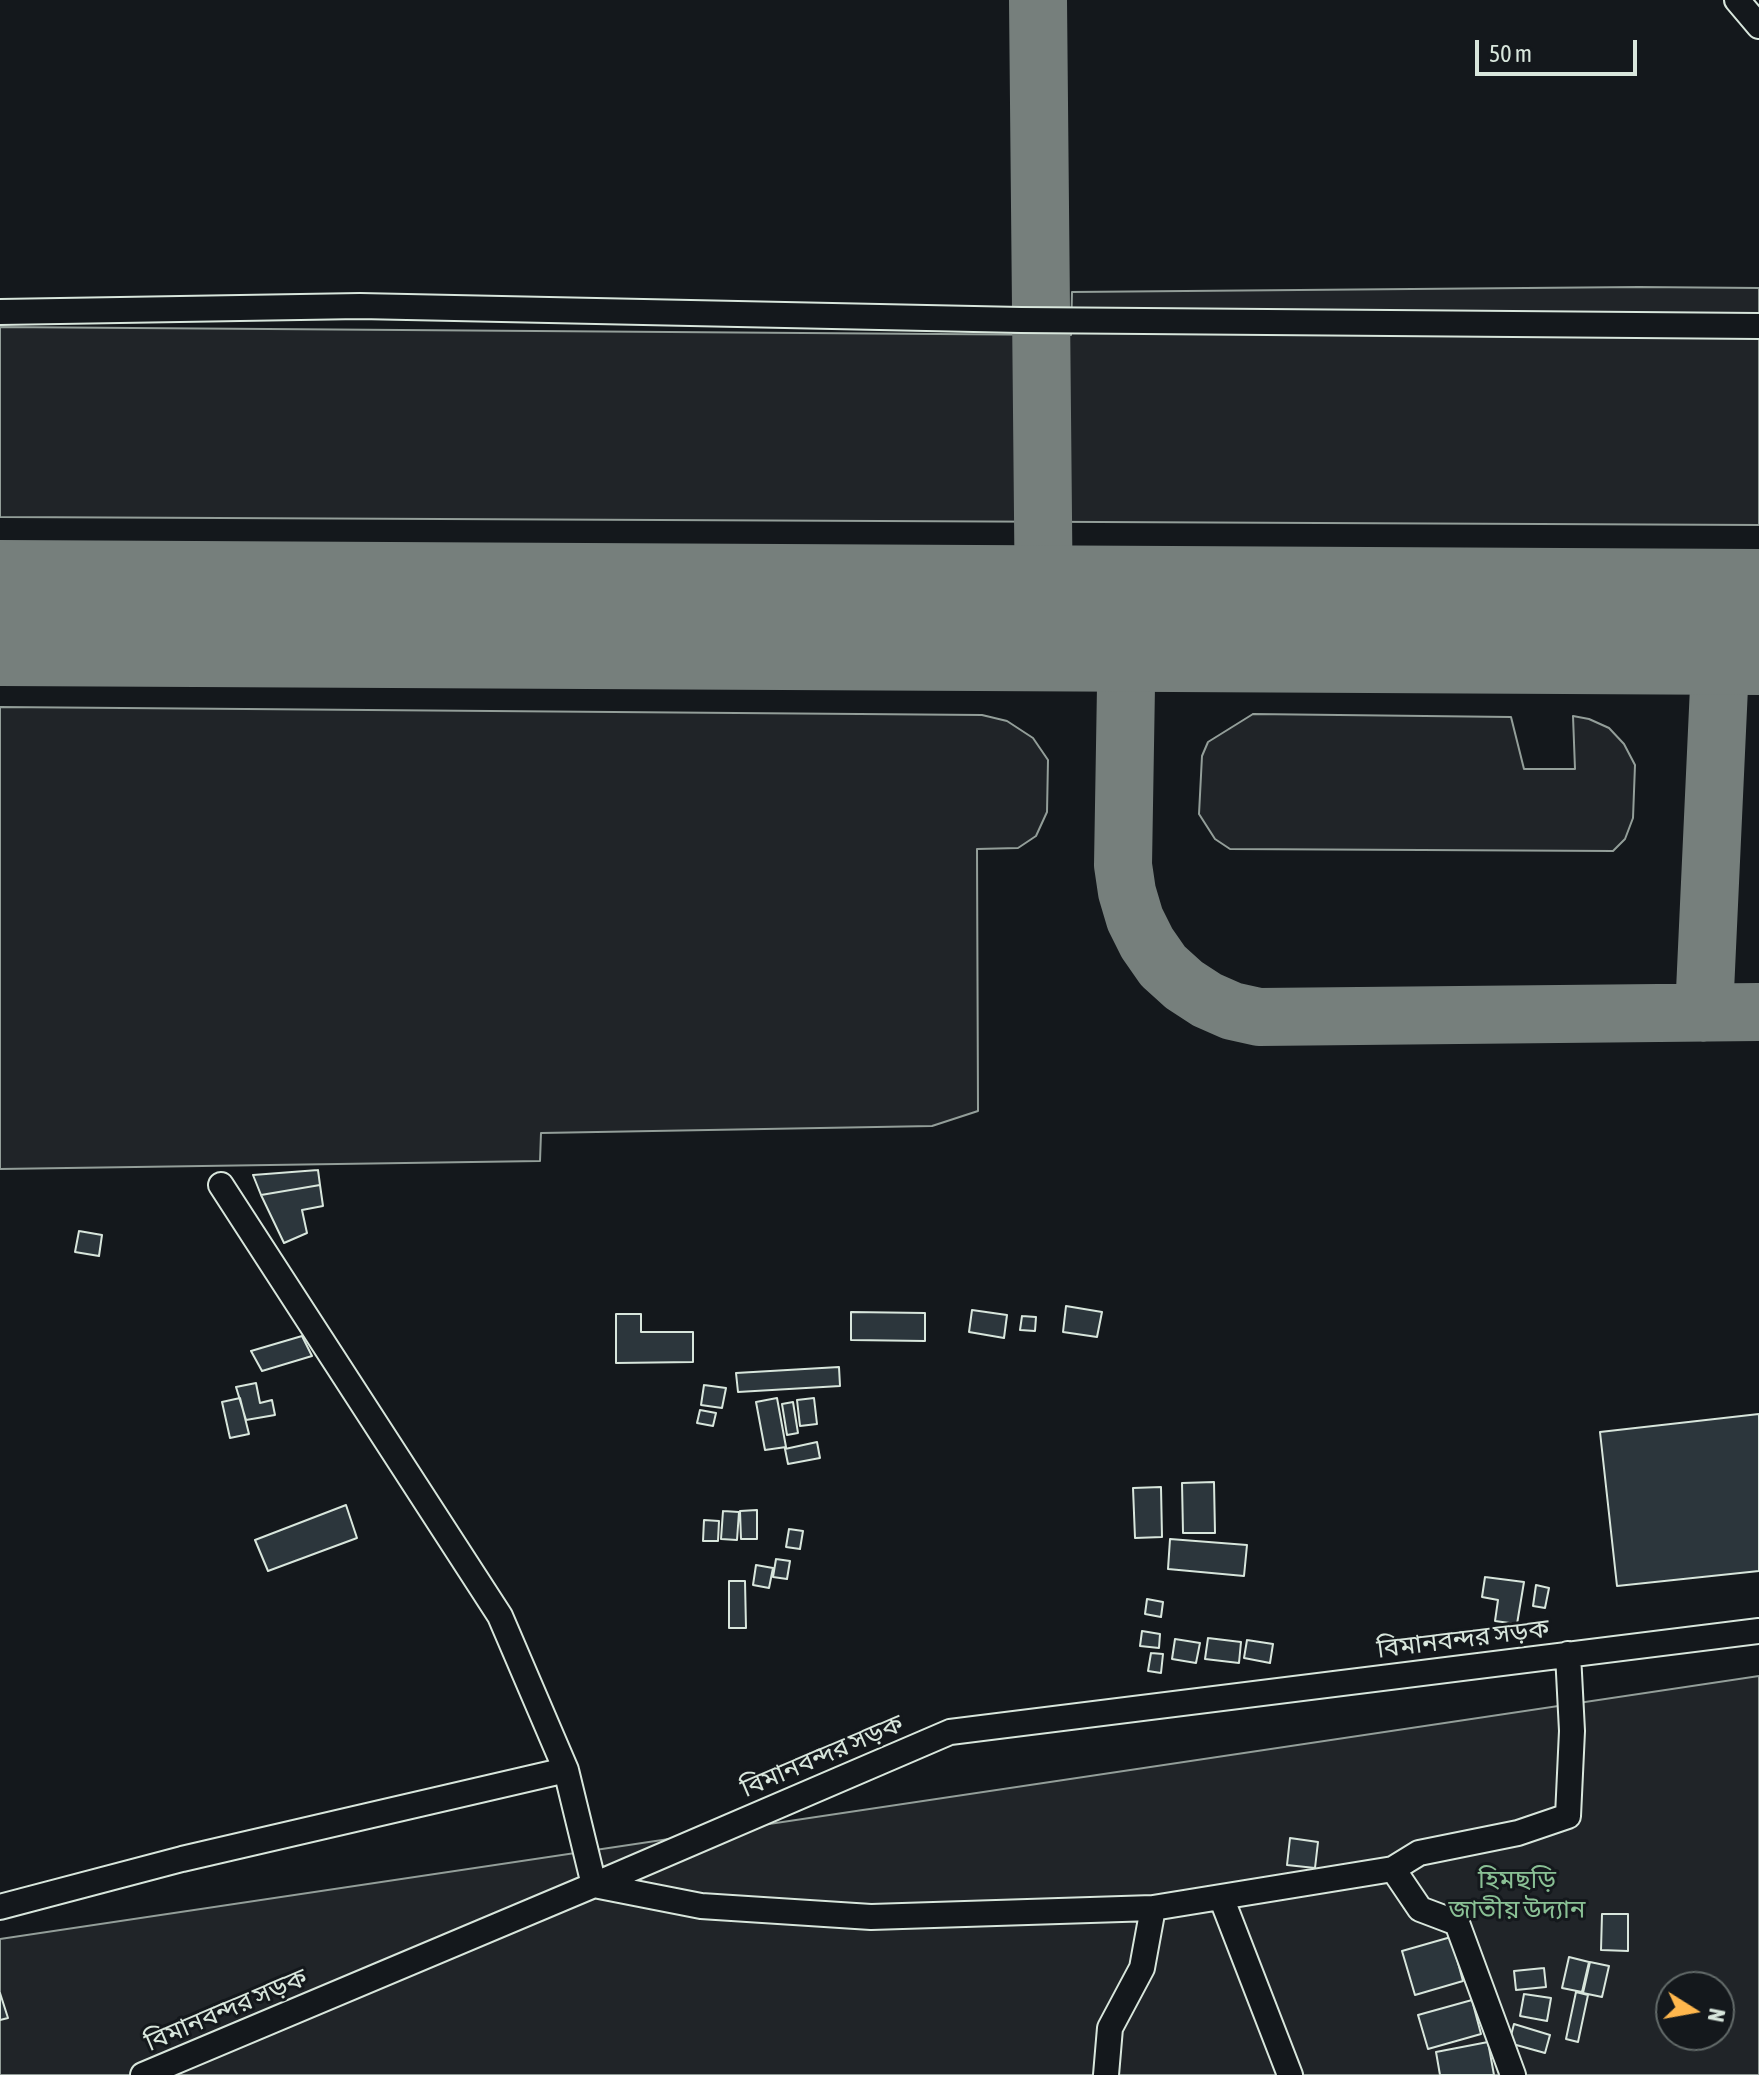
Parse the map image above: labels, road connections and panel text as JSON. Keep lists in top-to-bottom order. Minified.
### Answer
{"streets":{"street":["বিমানবন্দর সড়ক"]},"parks":["হিমছড়ি জাতীয় উদ্যান"],"scale_bar":"50 m","north":"right"}
